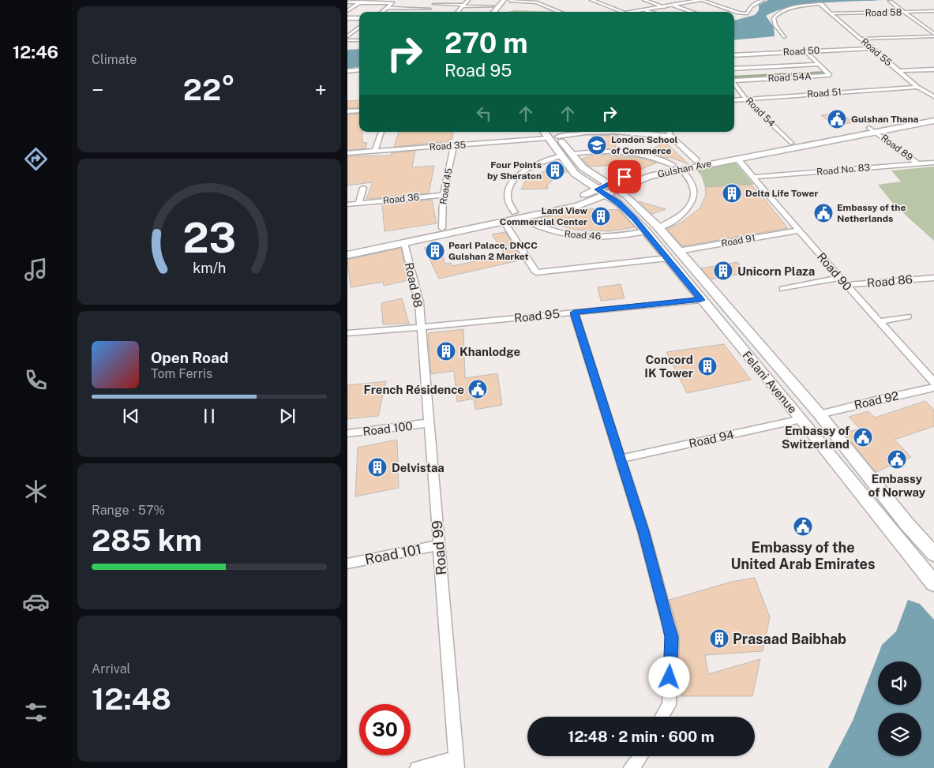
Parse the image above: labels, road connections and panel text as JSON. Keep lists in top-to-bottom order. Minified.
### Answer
{"streets":{"main road":["Gulshan Ave","Felani Avenue"],"street":["Road 58","Road 50","Road 55","Road 54A","Road 51","Road 54","Road 35","Road 89","Road No. 83","Road 45","Road 36","Road 46","Road 91","Road 90","Road 86","Road 98","Road 95","Road 92","Road 100","Road 94","Road 99","Road 101"]},"crossings":[["Road 58","Road 55"],["Road 50","Road 55"],["Road 50","Road 54A"],["Road 55","Road 51"],["Road 51","Road 54"],["Road 54","Gulshan Ave"],["Road 35","Road 45"],["Road 89","Gulshan Ave"],["Road 89","Road No. 83"],["Gulshan Ave","Road 45"],["Gulshan Ave","Road 46"],["Gulshan Ave","Road 91"],["Gulshan Ave","Road 90"],["Gulshan Ave","Road 98"],["Gulshan Ave","Felani Avenue"],["Road No. 83","Road 90"],["Road 45","Road 36"],["Road 46","Felani Avenue"],["Road 91","Road 90"],["Road 91","Felani Avenue"],["Road 90","Road 86"],["Road 98","Road 95"],["Road 98","Road 99"],["Road 95","Felani Avenue"],["Road 95","Road 99"],["Felani Avenue","Road 92"],["Felani Avenue","Road 94"],["Road 100","Road 99"],["Road 99","Road 101"]],"places":{"public building":["Gulshan Thana","Embassy of the Netherlands","French Résidence","Embassy of Switzerland","Embassy of Norway","Embassy of the United Arab Emirates"],"school or university":["London School of Commerce"],"building":["Four Points by Sheraton","Delta Life Tower","Land View Commercial Center","Pearl Palace, DNCC Gulshan 2 Market","Unicorn Plaza","Khanlodge","Concord IK Tower","Delvistaa","Prasaad Baibhab"]},"page":{"tabs":"12:46","tile":["Climate",["Range · 57%","285 km"],["Arrival","12:48"]],"turn":["270 m","Road 95"],"heat":["−","22°","+"],"song":["Open Road","Tom Ferris"],"limit":"30","trip":"12:48 · 2 min · 600 m","gauge":["23","km/h"]}}
